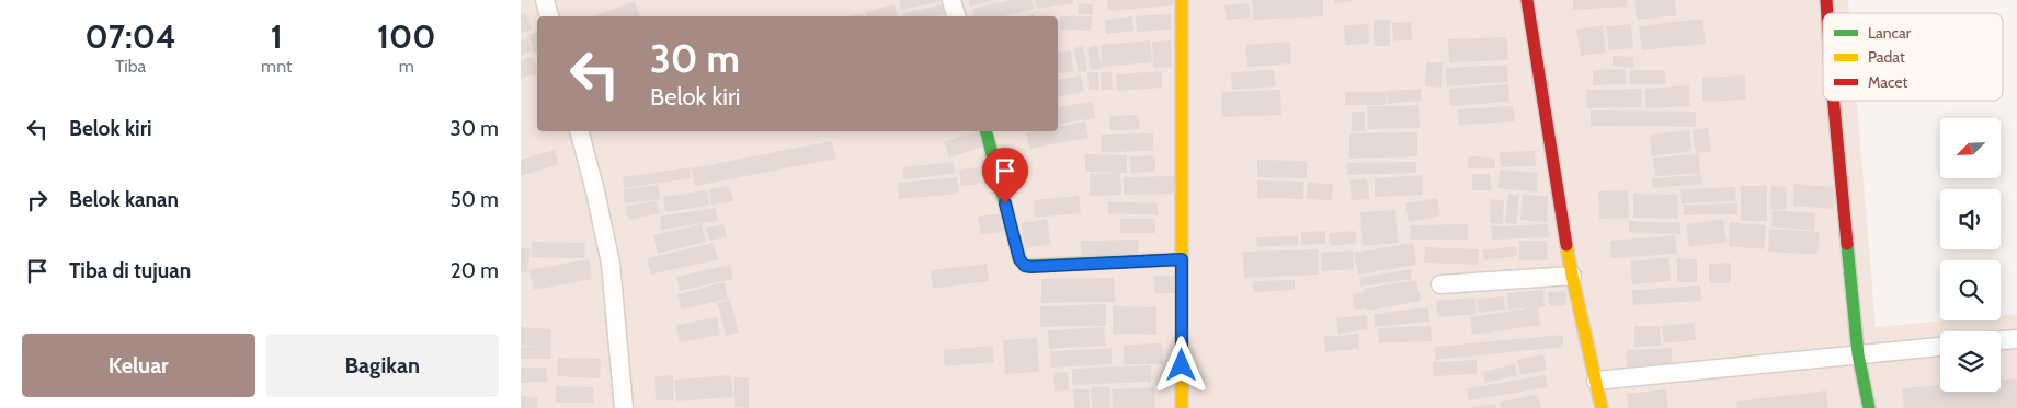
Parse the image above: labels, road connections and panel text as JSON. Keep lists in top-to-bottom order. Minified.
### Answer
{"legend":["Lancar","Padat","Macet"],"north":"bottom left","page":{"eta":["07:04","Tiba","1","mnt","100","m"],"turn":["30 m","Belok kiri"],"list":[{"name":"Belok kiri","value":"30 m"},{"name":"Belok kanan","value":"50 m"},{"name":"Tiba di tujuan","value":"20 m"}],"buttons":["Keluar","Bagikan"]}}
